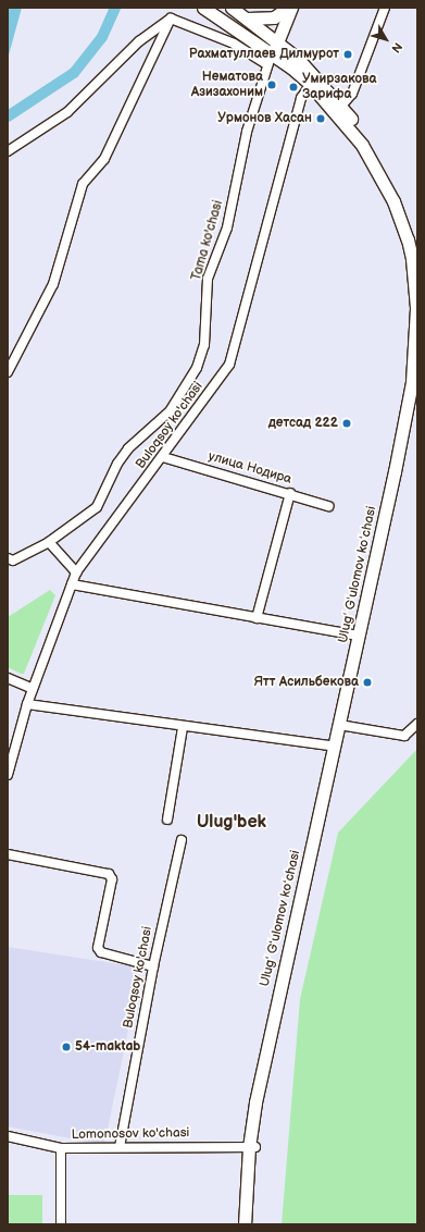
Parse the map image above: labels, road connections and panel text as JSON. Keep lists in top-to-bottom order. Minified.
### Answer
{"streets":{"main road":["Ulugʻ Gʻulomov koʻchasi"],"street":["Tama ko'chasi","Buloqsoy ko'chasi","улица Нодира","Lomonosov ko'chasi"]},"crossings":[["Tama ko'chasi","Ulugʻ Gʻulomov koʻchasi"],["Buloqsoy ko'chasi","улица Нодира"],["Buloqsoy ko'chasi","Ulugʻ Gʻulomov koʻchasi"],["Buloqsoy ko'chasi","Lomonosov ko'chasi"],["Ulugʻ Gʻulomov koʻchasi","Lomonosov ko'chasi"]],"districts":["Ulug'bek"],"places":["Рахматуллаев Дилмурот","Нематова Азизахоним","Умирзакова Зарифа","Урмонов Хасан","детсад 222","Ятт Асильбекова","54-maktab"],"north":"bottom right"}
